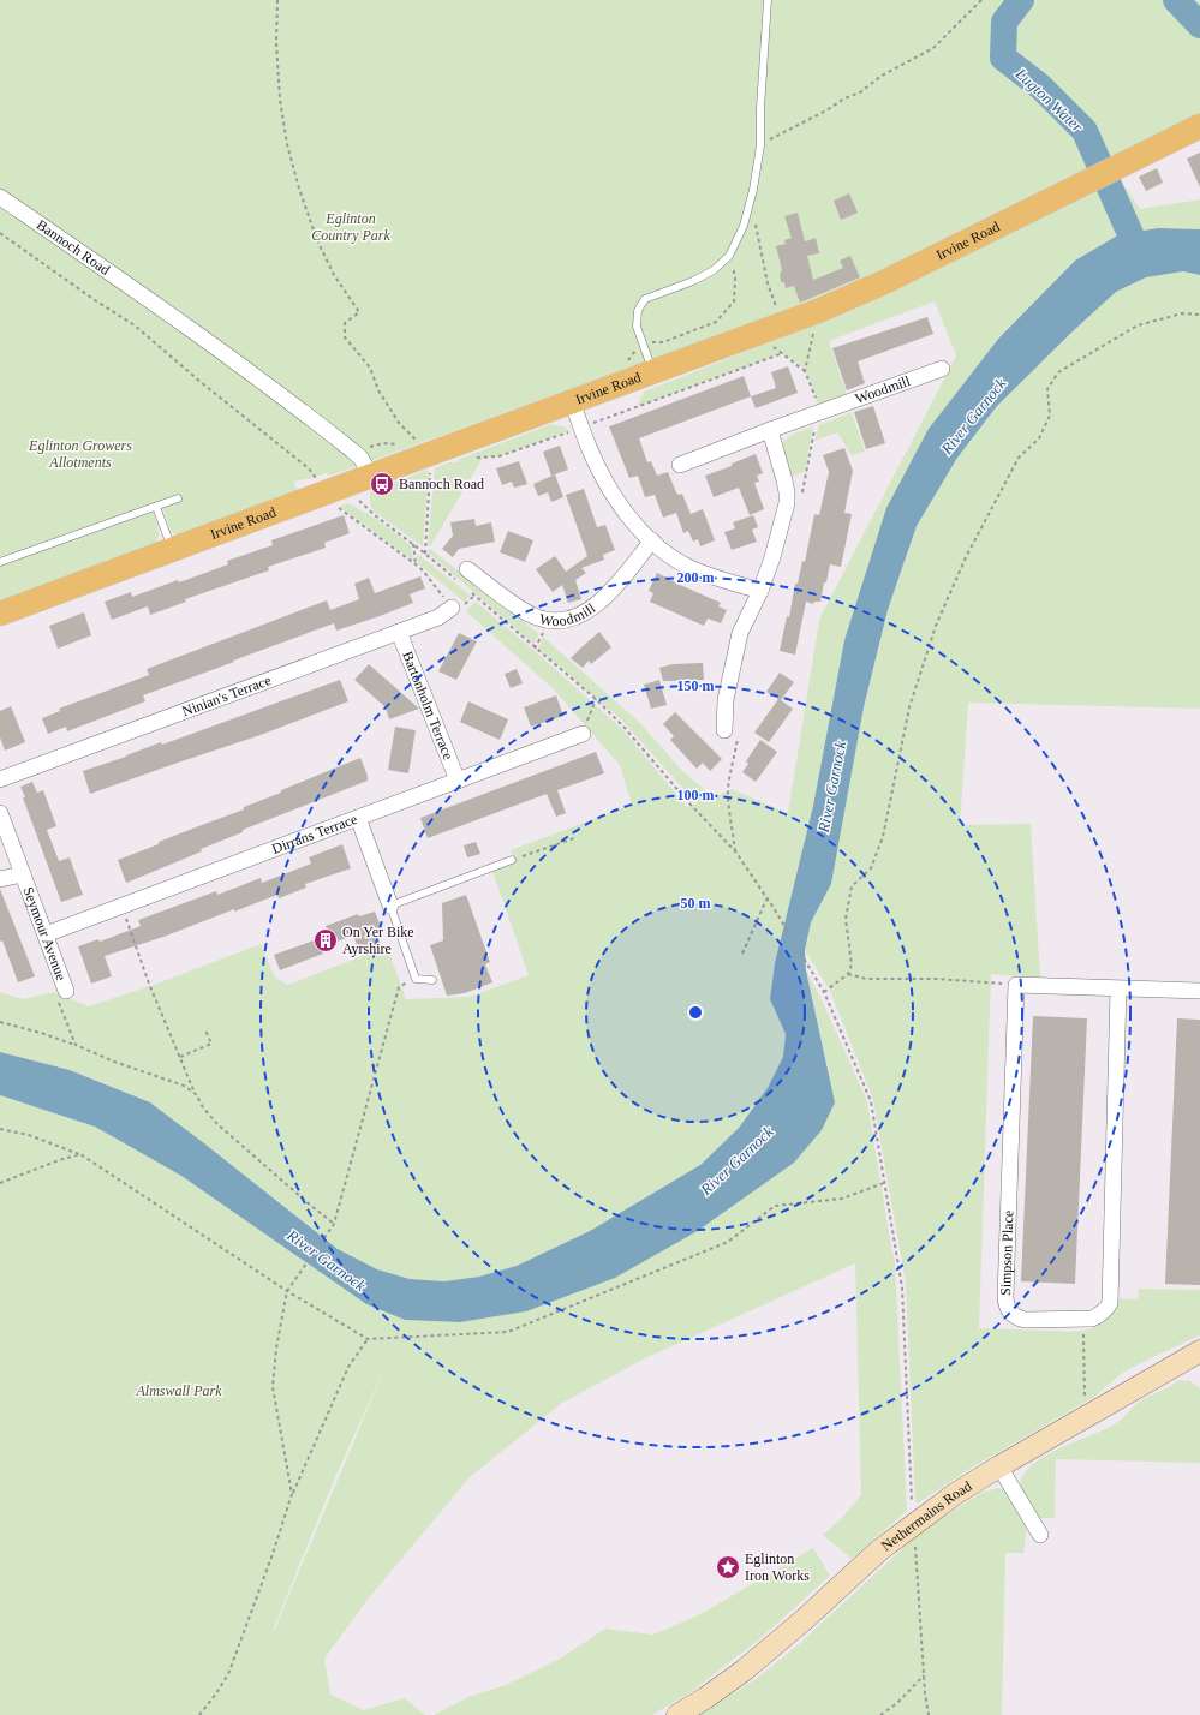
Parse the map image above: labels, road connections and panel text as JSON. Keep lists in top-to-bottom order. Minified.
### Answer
{"streets":{"main road":["Irvine Road","Nethermains Road"],"street":["Bannoch Road","Woodmill","Ninian's Terrace","Bartonholm Terrace","Dirrans Terrace","Seymour Avenue","Simpson Place"]},"crossings":[["Irvine Road","Bannoch Road"],["Ninian's Terrace","Bartonholm Terrace"],["Bartonholm Terrace","Dirrans Terrace"],["Dirrans Terrace","Seymour Avenue"]],"water":["Lugton Water","River Garnock"],"parks":["Eglinton Country Park","Eglinton Growers Allotments","Almswall Park"],"places":{"bus stop":["Bannoch Road"],"building":["On Yer Bike Ayrshire"],"place":["Eglinton Iron Works"]},"rings":["200 m","150 m","100 m","50 m"]}
